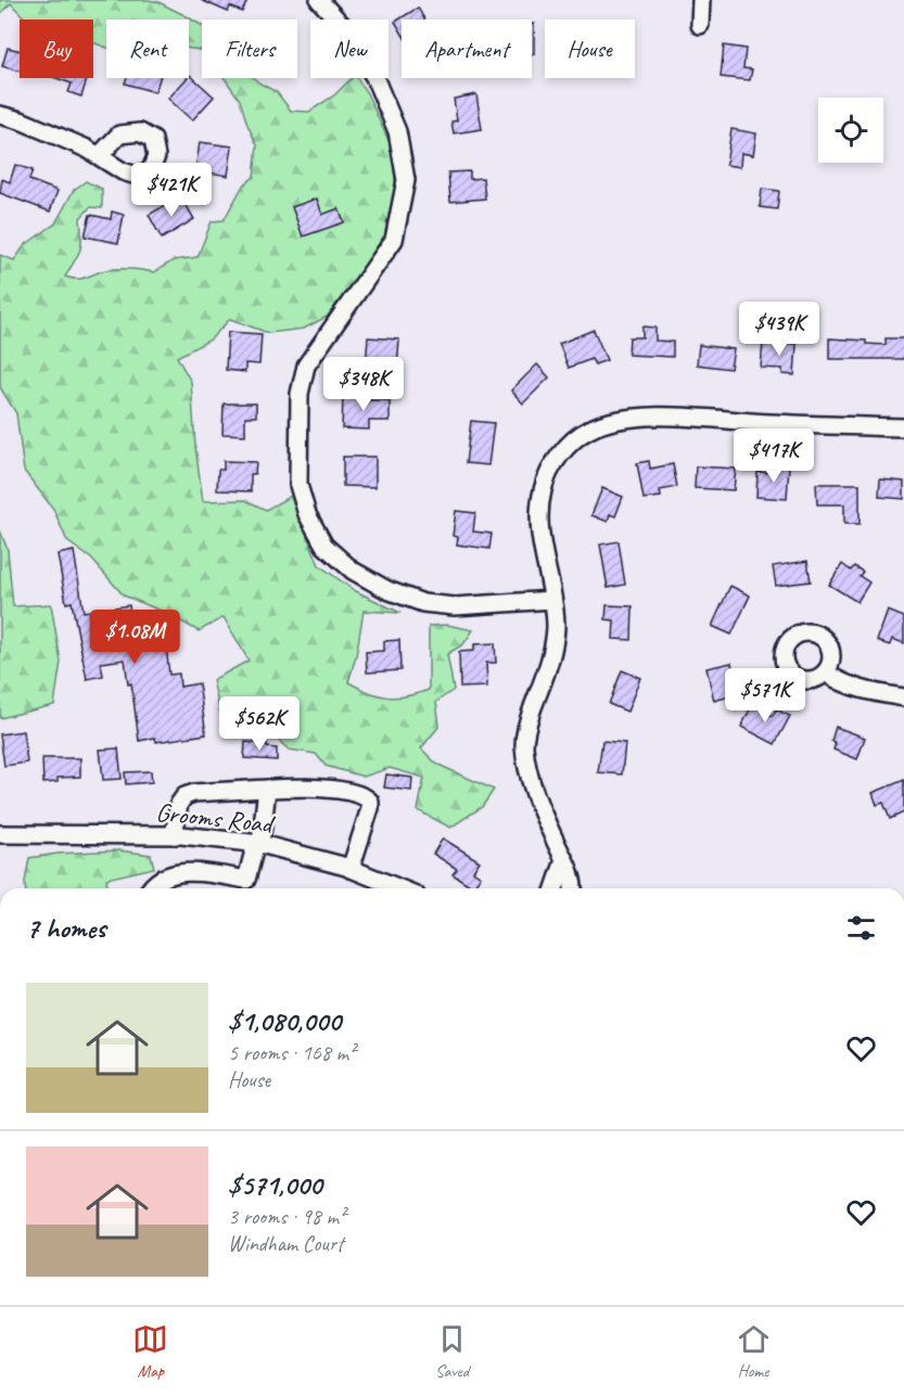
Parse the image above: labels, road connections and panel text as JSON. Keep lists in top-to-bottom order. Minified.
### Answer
{"streets":{"street":["Grooms Road"]},"page":{"chip":["Buy","Rent","Filters","New","Apartment","House"],"price":["$421K","$439K","$348K","$417K","$1.08M","$571K","$562K"],"heading":"7 homes","list":[{"name":"$1,080,000","note":"5 rooms · 168 m² · House"},{"name":"$571,000","note":"3 rooms · 98 m² · Windham Court"}],"tabs":["Map","Saved","Home"]}}
